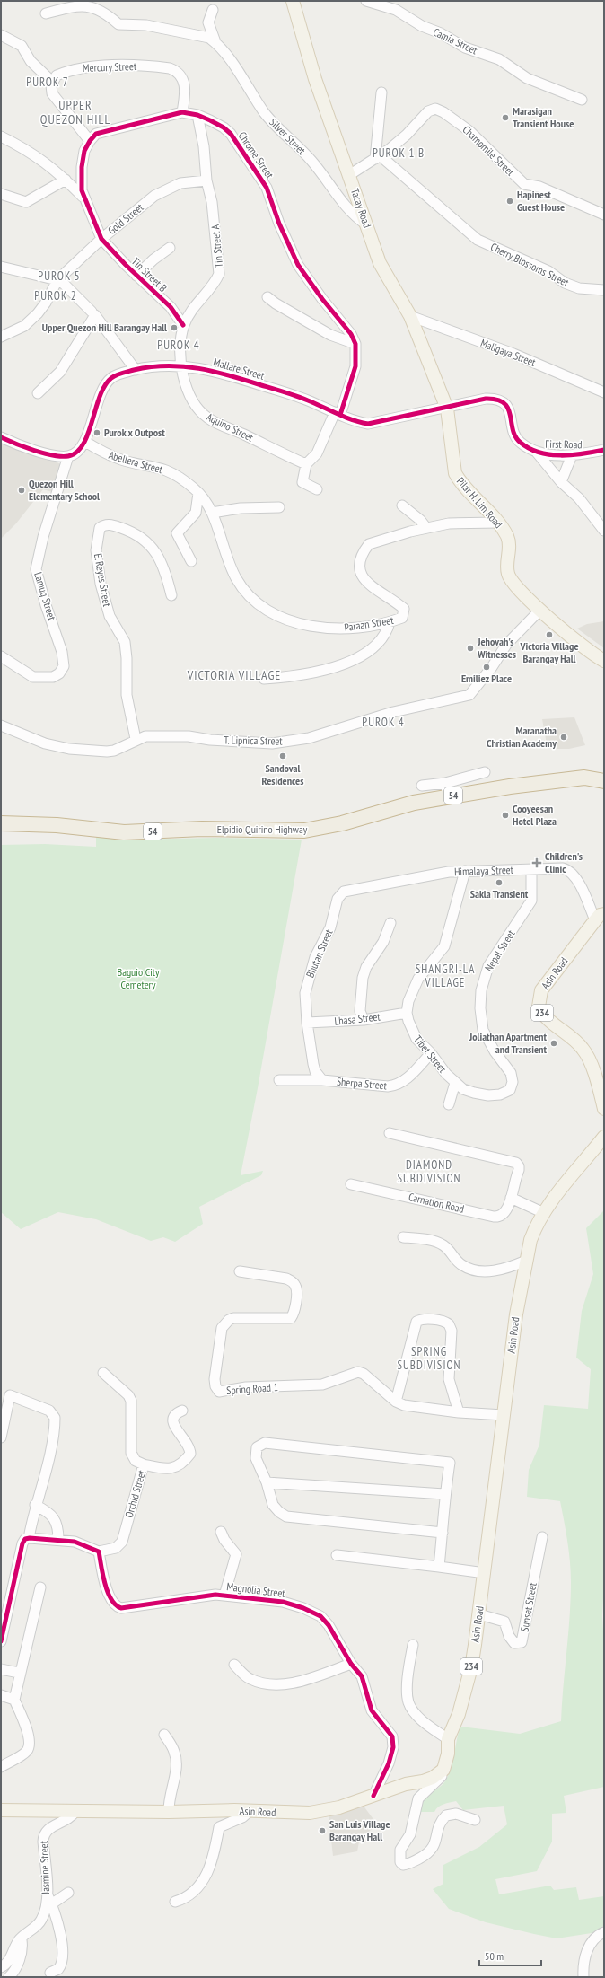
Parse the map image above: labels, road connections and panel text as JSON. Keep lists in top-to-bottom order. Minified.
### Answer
{"streets":{"highway":["54","Elpidio Quirino Highway"],"main road":["Tacay Road","Pilar H. Lim Road","Asin Road","234"],"street":["Camia Street","Mercury Street","Silver Street","Chamomile Street","Chrome Street","Gold Street","Tin Street A","Cherry Blossoms Street","Tin Street B","Maligaya Street","Mallare Street","Aquino Street","First Road","Abellera Street","E. Reyes Street","Lamug Street","Paraan Street","T. Lipnica Street","Himalaya Street","Nepal Street","Bhutan Street","Lhasa Street","Tibet Street","Sherpa Street","Carnation Road","Spring Road 1","Orchid Street","Magnolia Street","Sunset Street","Jasmine Street"]},"crossings":[["Mercury Street","Chrome Street"],["Silver Street","Tacay Road"],["Chamomile Street","Tacay Road"],["Chamomile Street","Cherry Blossoms Street"],["Chrome Street","Tin Street A"],["Tacay Road","Maligaya Street"],["Tacay Road","Mallare Street"],["Tacay Road","First Road"],["Tacay Road","Pilar H. Lim Road"],["Gold Street","Tin Street A"],["Gold Street","Tin Street B"],["Tin Street A","Tin Street B"],["Tin Street A","Mallare Street"],["Tin Street A","Aquino Street"],["Mallare Street","Aquino Street"],["Mallare Street","First Road"],["Mallare Street","Abellera Street"],["Mallare Street","Pilar H. Lim Road"],["Mallare Street","Lamug Street"],["First Road","Pilar H. Lim Road"],["Abellera Street","Paraan Street"],["Pilar H. Lim Road","Paraan Street"],["Pilar H. Lim Road","T. Lipnica Street"],["E. Reyes Street","T. Lipnica Street"],["Himalaya Street","Nepal Street"],["Himalaya Street","Bhutan Street"],["Himalaya Street","Asin Road"],["Nepal Street","Tibet Street"],["Bhutan Street","Lhasa Street"],["Bhutan Street","Sherpa Street"],["Asin Road","Spring Road 1"],["Asin Road","Magnolia Street"],["Asin Road","Sunset Street"],["Asin Road","Jasmine Street"],["Lhasa Street","Tibet Street"],["Tibet Street","Sherpa Street"],["Orchid Street","Magnolia Street"]],"districts":["PUROK 7","UPPER QUEZON HILL","PUROK 1 B","PUROK 5","PUROK 2","PUROK 4","VICTORIA VILLAGE","PUROK 4","SHANGRI-LA VILLAGE","DIAMOND SUBDIVISION","SPRING SUBDIVISION"],"parks":["Baguio City Cemetery"],"places":{"other":["Marasigan Transient House","Hapinest Guest House","Upper Quezon Hill Barangay Hall","Purok x Outpost","Quezon Hill Elementary School","Victoria Village Barangay Hall","Jehovah's Witnesses","Emiliez Place","Maranatha Christian Academy","Sandoval Residences","Cooyeesan Hotel Plaza","Sakla Transient","Joliathan Apartment and Transient","San Luis Village Barangay Hall"],"health":["Children's Clinic"]},"scale_bar":"50 m"}
